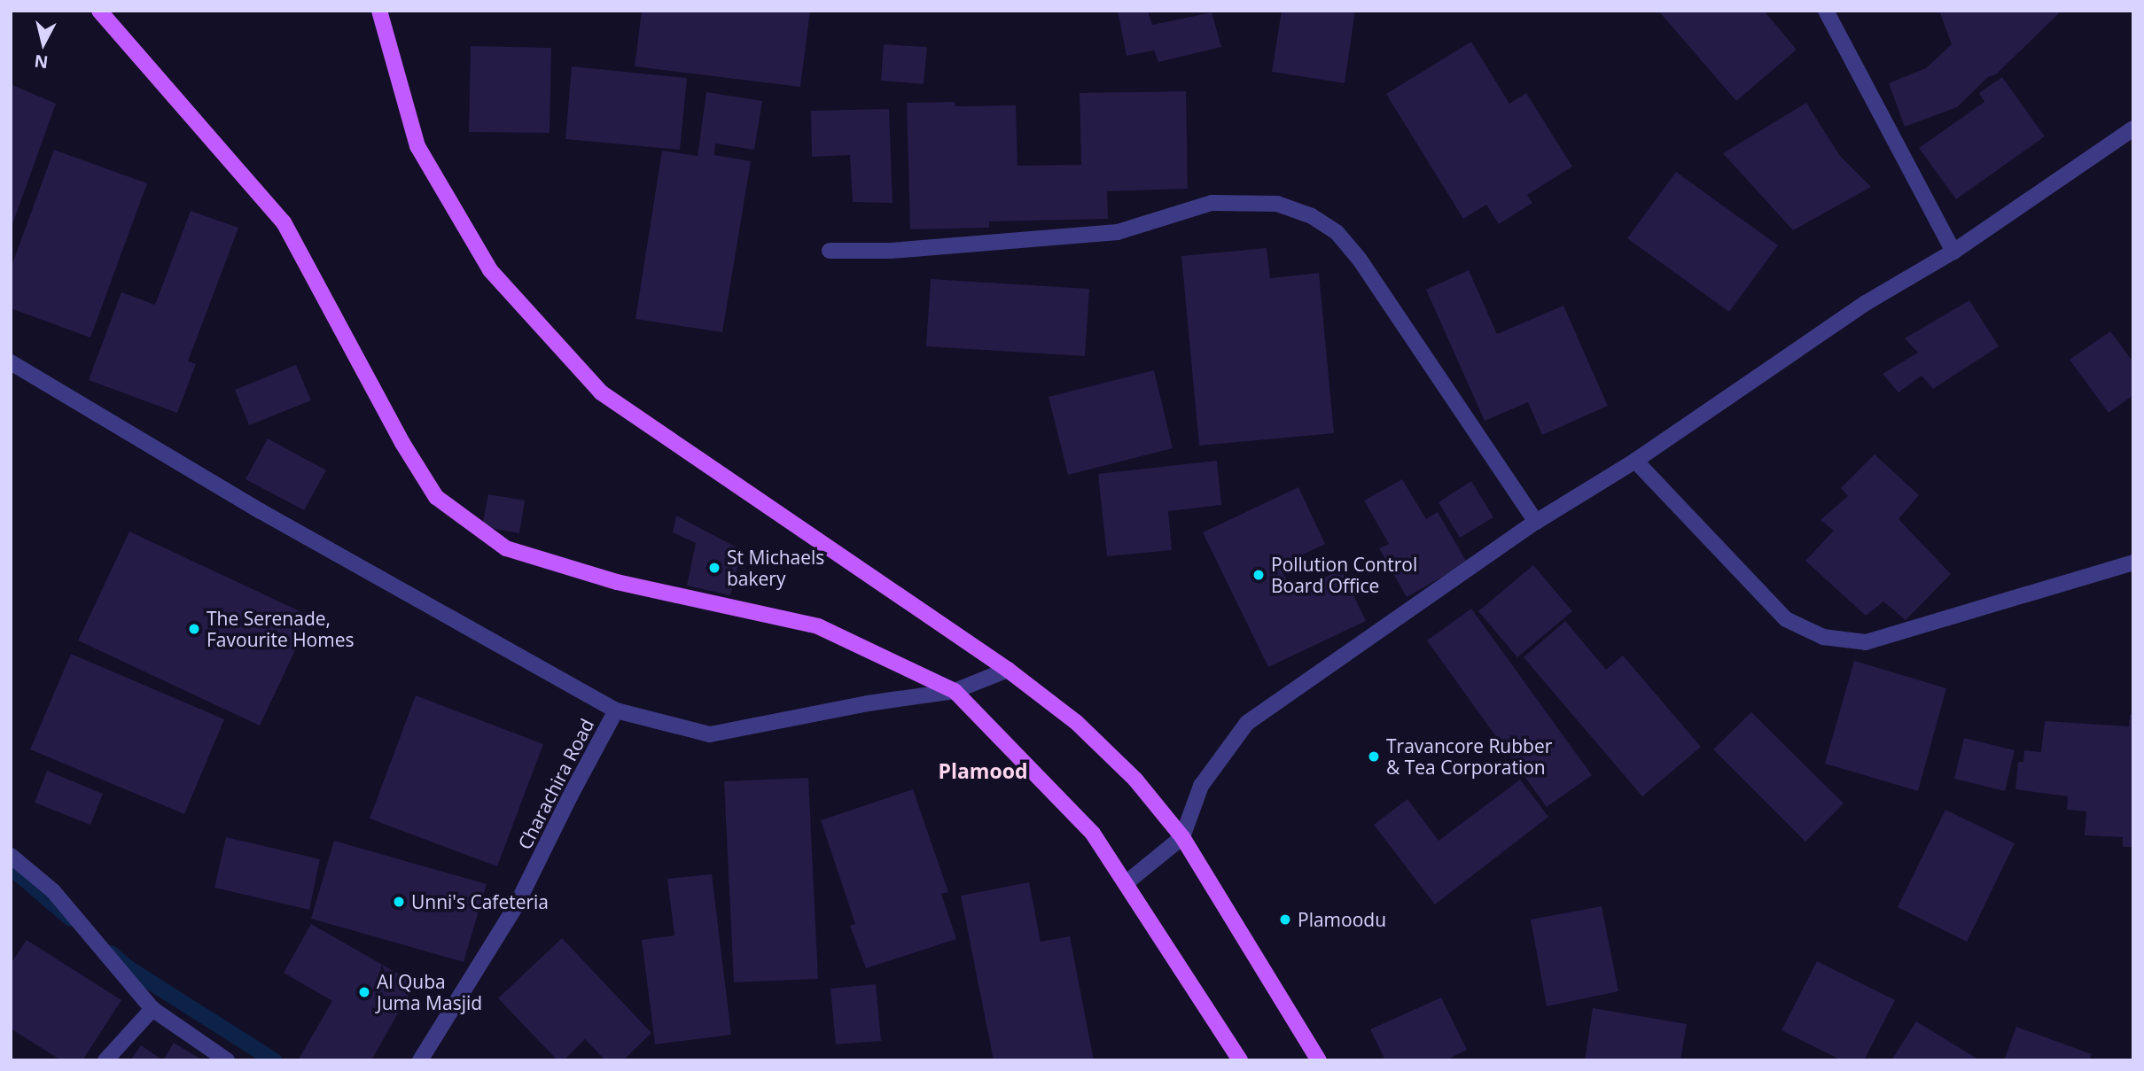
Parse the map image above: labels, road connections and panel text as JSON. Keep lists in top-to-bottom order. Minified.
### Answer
{"streets":{"street":["Charachira Road"]},"districts":["Plamood"],"places":["St Michaels bakery","Pollution Control Board Office","The Serenade, Favourite Homes","Travancore Rubber & Tea Corporation","Unni's Cafeteria","Plamoodu","Al Quba Juma Masjid"],"north":"bottom"}
